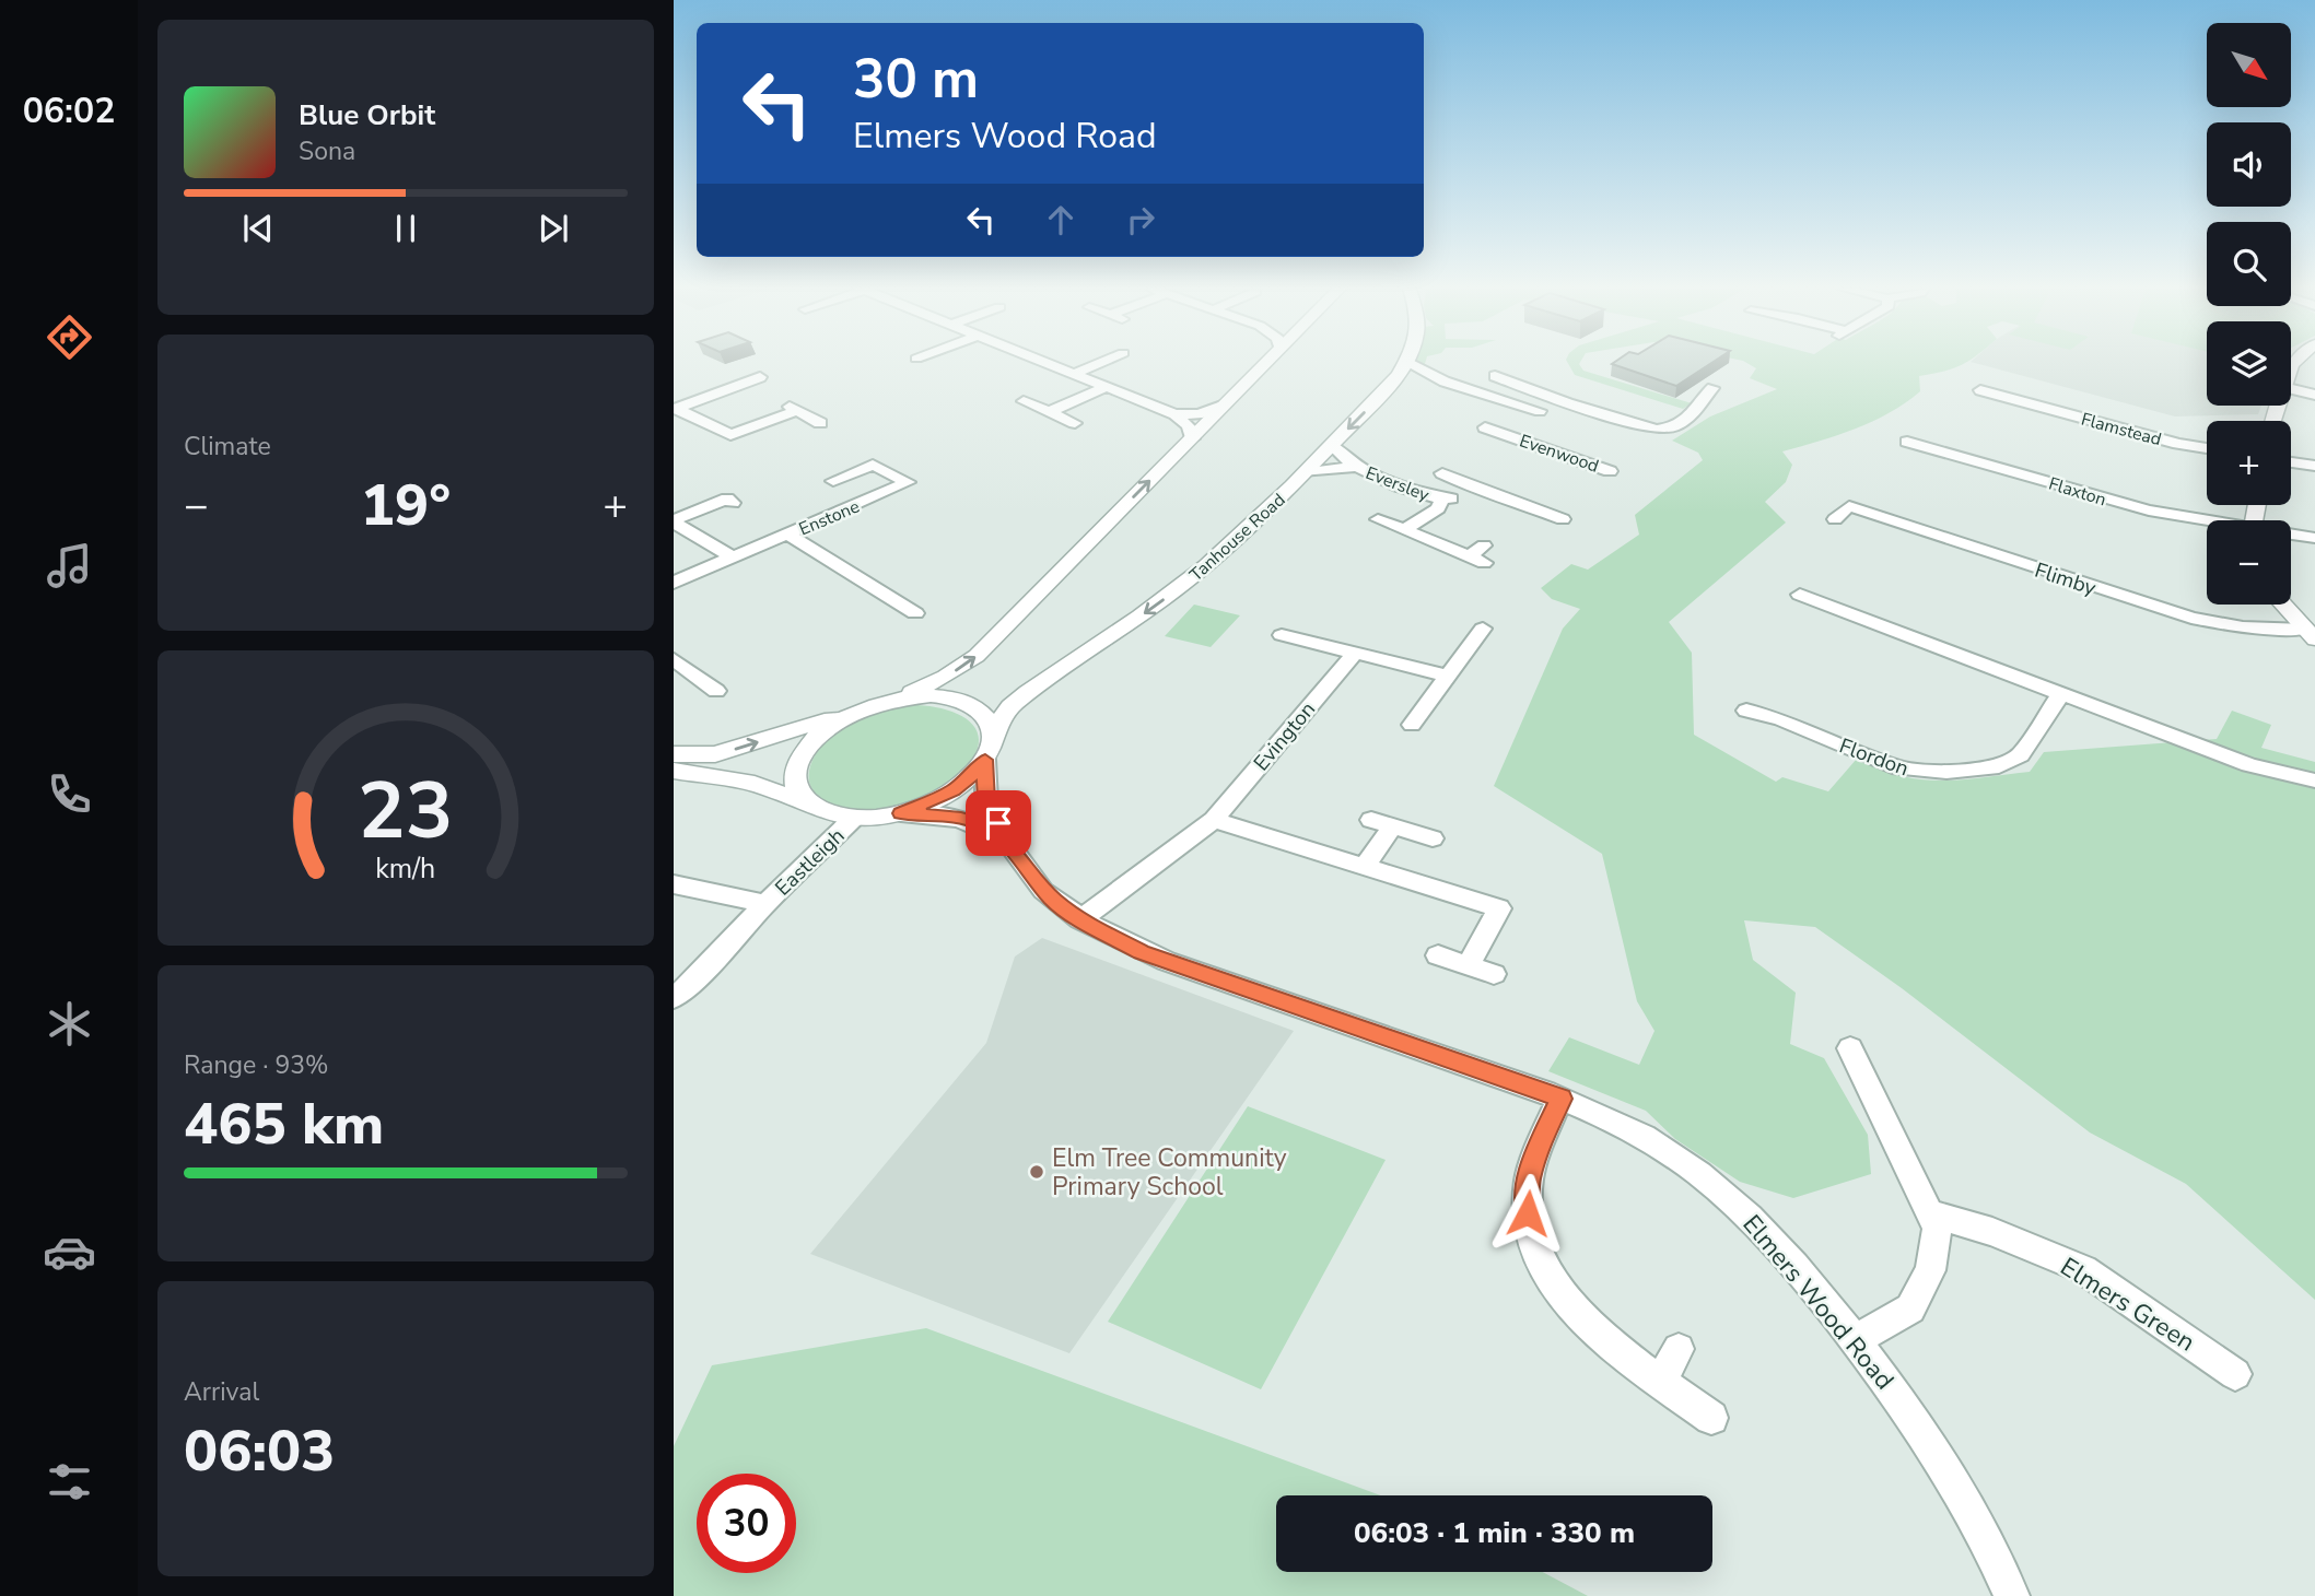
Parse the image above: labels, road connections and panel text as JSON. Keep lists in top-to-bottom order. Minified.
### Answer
{"streets":{"street":["Flamstead","Evenwood","Eversley","Flaxton","Enstone","Tanhouse Road","Flimby","Evington","Flordon","Eastleigh","Elmers Wood Road","Elmers Green"]},"crossings":[["Evenwood","Tanhouse Road"],["Eversley","Tanhouse Road"],["Tanhouse Road","Eastleigh"],["Tanhouse Road","Elmers Wood Road"],["Evington","Elmers Wood Road"]],"places":["Elm Tree Community Primary School"],"north":"bottom right","page":{"tabs":"06:02","map_buttons":["+","−"],"turn":["30 m","Elmers Wood Road"],"song":["Blue Orbit","Sona"],"tile":["Climate",["Range · 93%","465 km"],["Arrival","06:03"]],"heat":["−","19°","+"],"limit":"30","trip":"06:03 · 1 min · 330 m","gauge":["23","km/h"]}}
